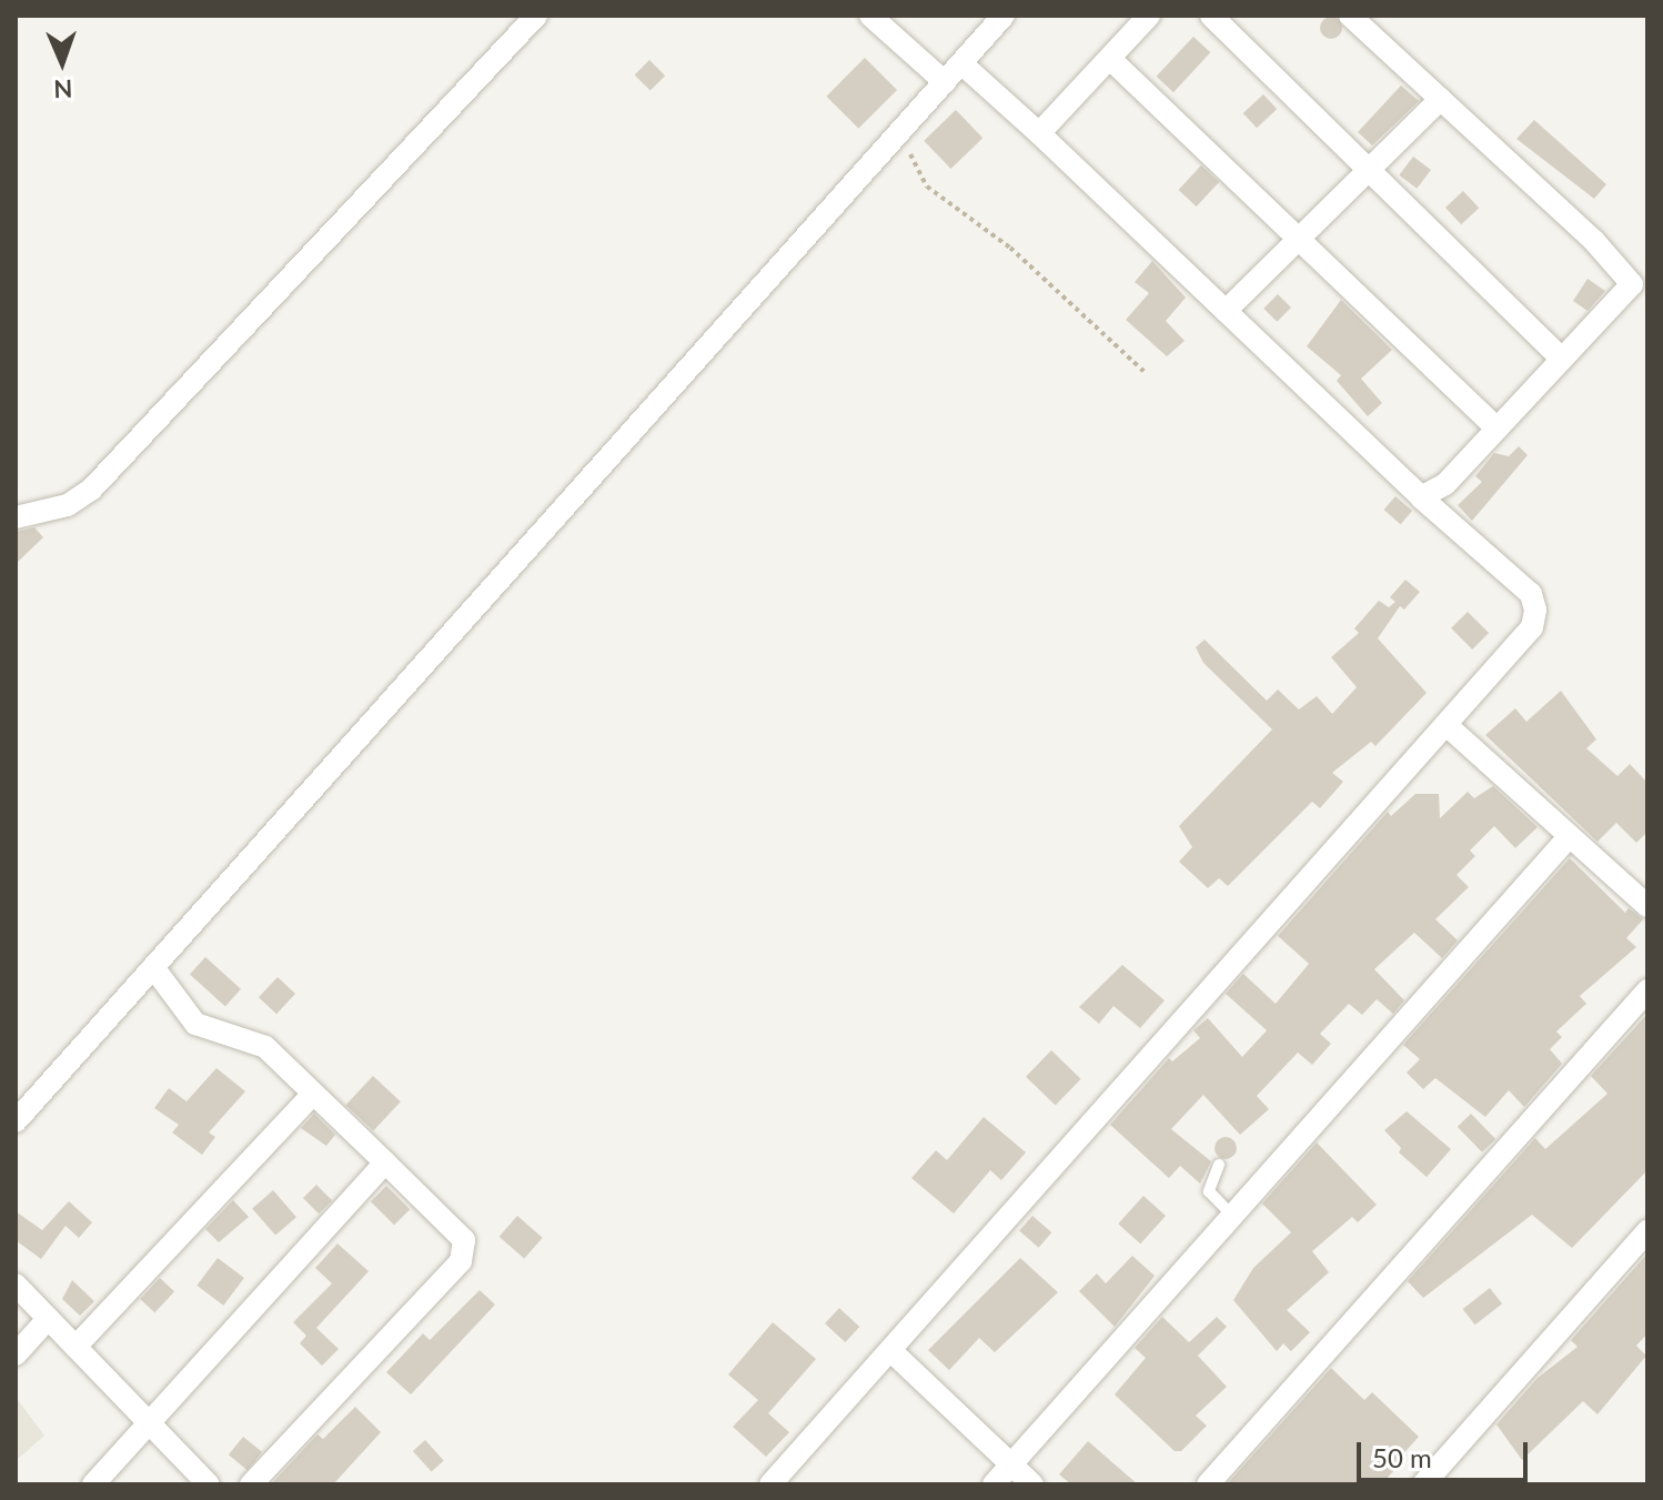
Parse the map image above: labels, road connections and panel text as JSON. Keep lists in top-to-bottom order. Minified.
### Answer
{"scale_bar":"50 m","north":"bottom"}
